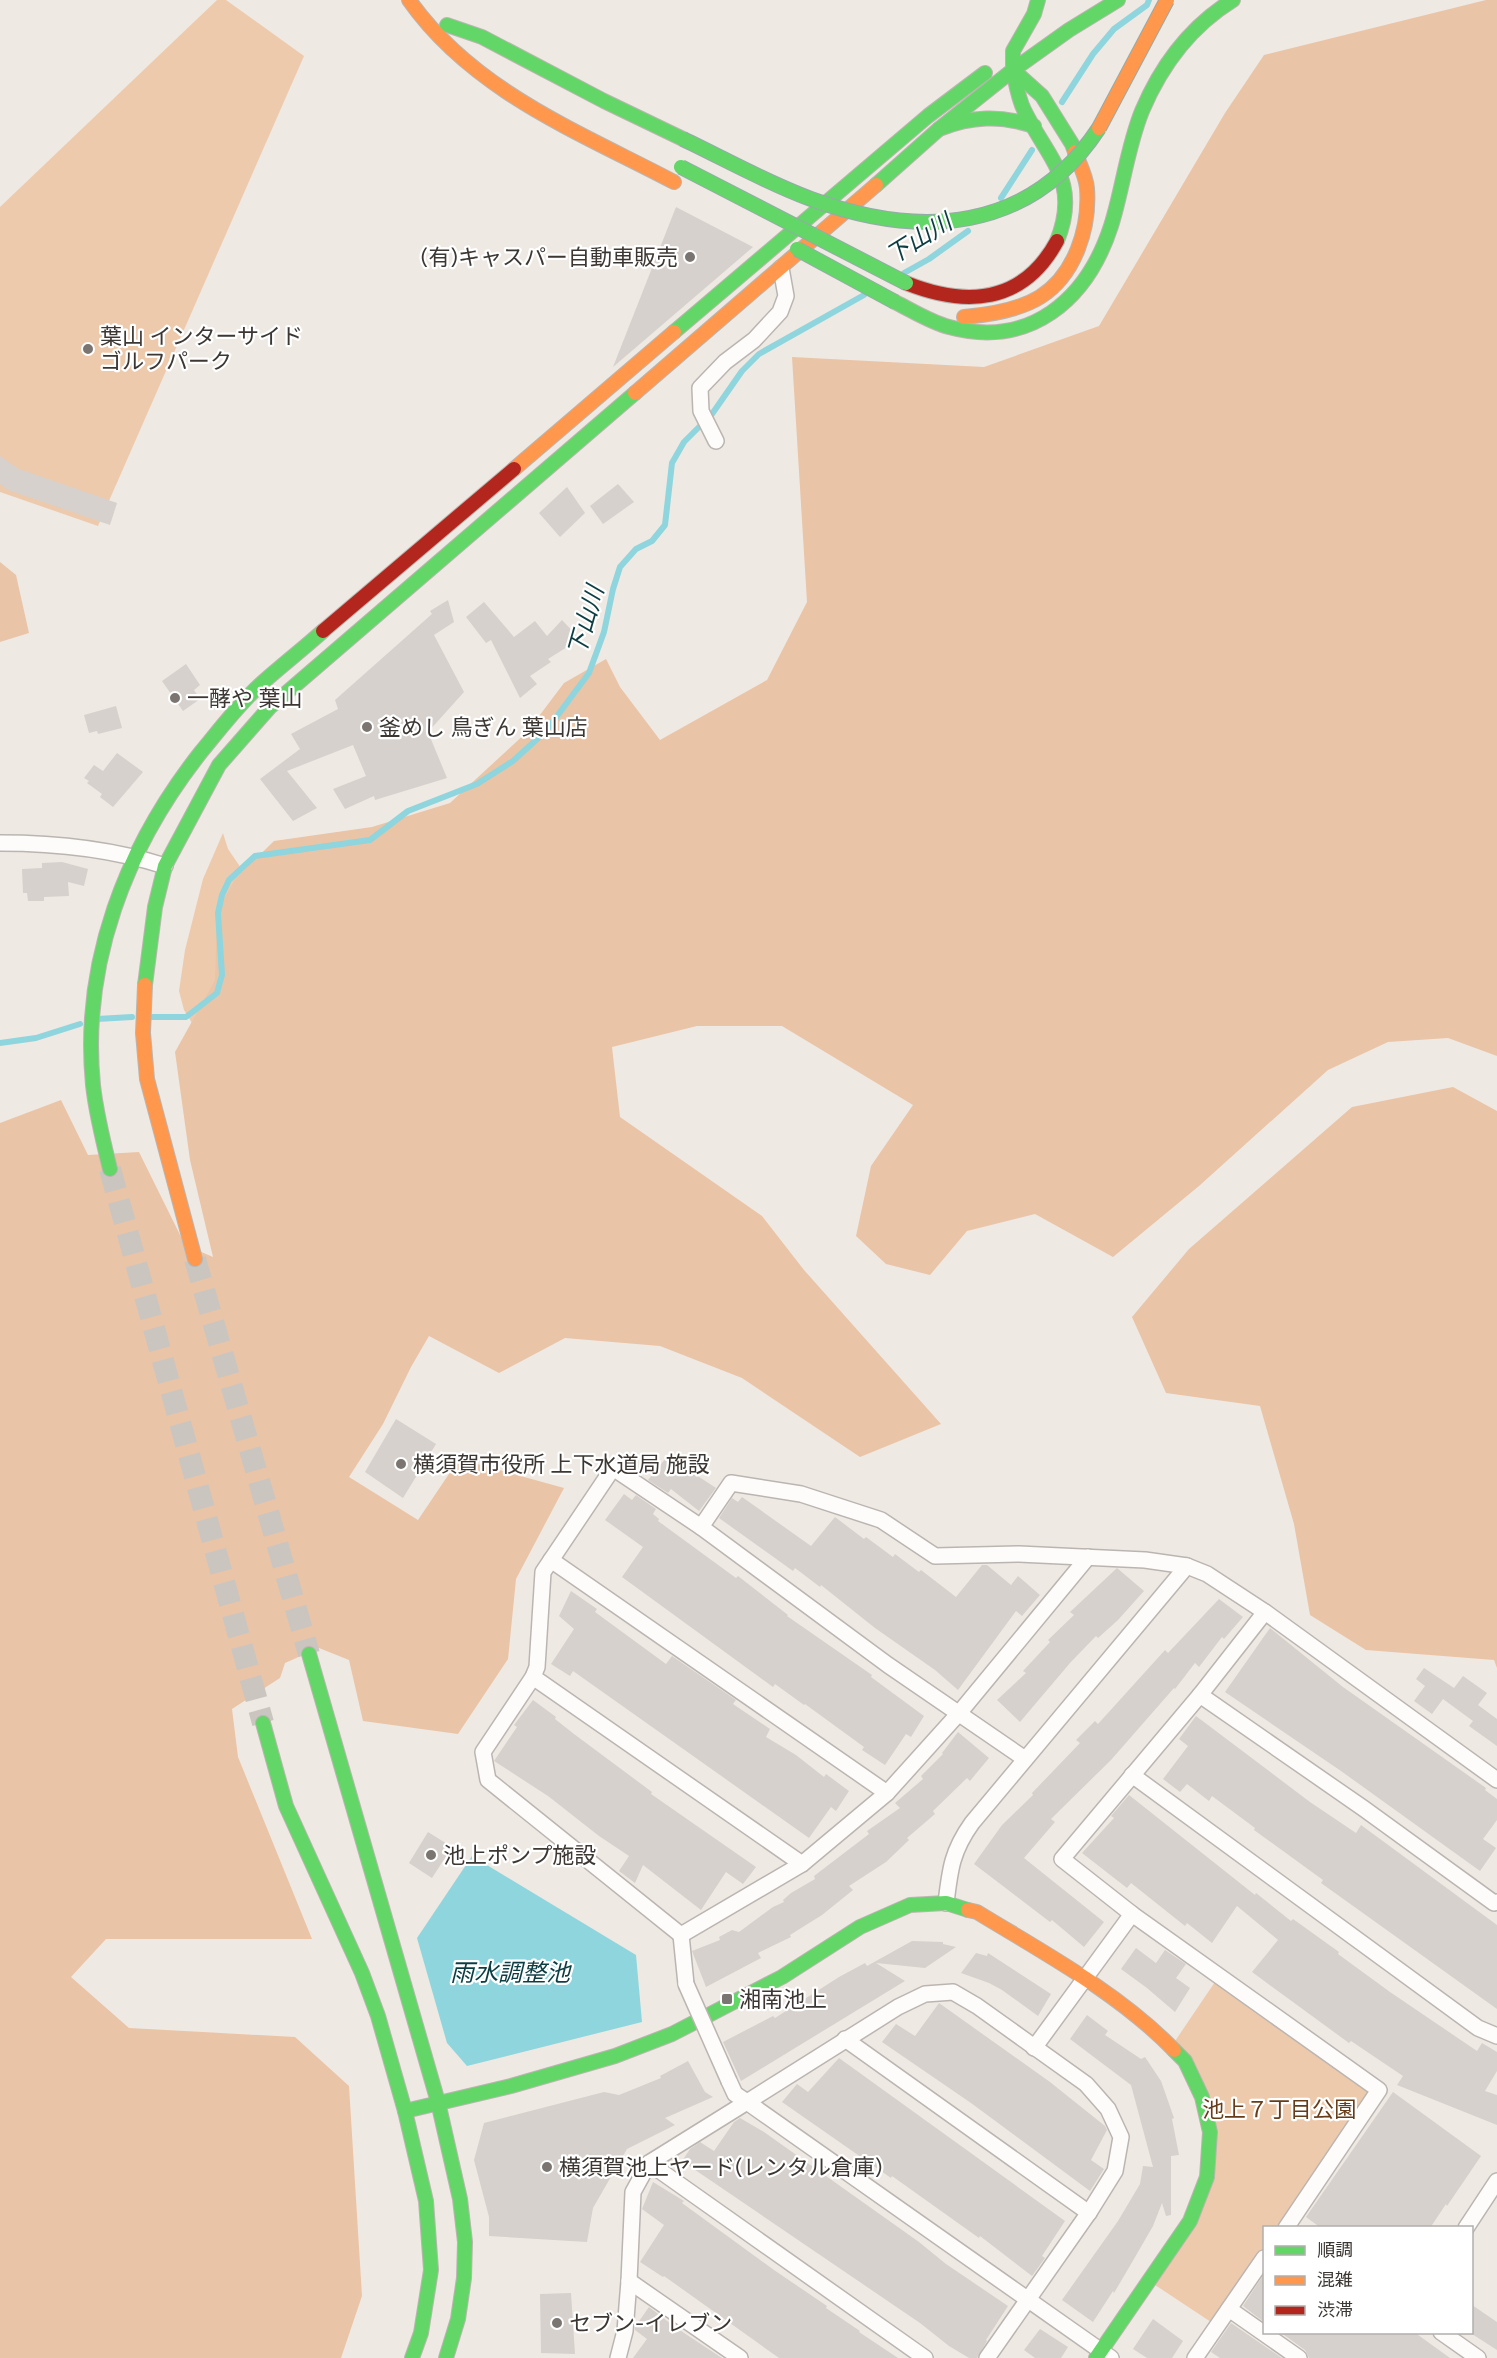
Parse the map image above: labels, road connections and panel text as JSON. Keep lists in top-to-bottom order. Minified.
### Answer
{"water":["下山川","雨水調整池"],"parks":["池上７丁目公園"],"places":{"other":["(有)キャスパー自動車販売","葉山 インターサイド ゴルフパーク","一酵や 葉山","釜めし 鳥ぎん 葉山店","横須賀市役所 上下水道局 施設","池上ポンプ施設","横須賀池上ヤード(レンタル倉庫)","セブン-イレブン"],"transit":["湘南池上"]},"legend":["順調","混雑","渋滞"]}
